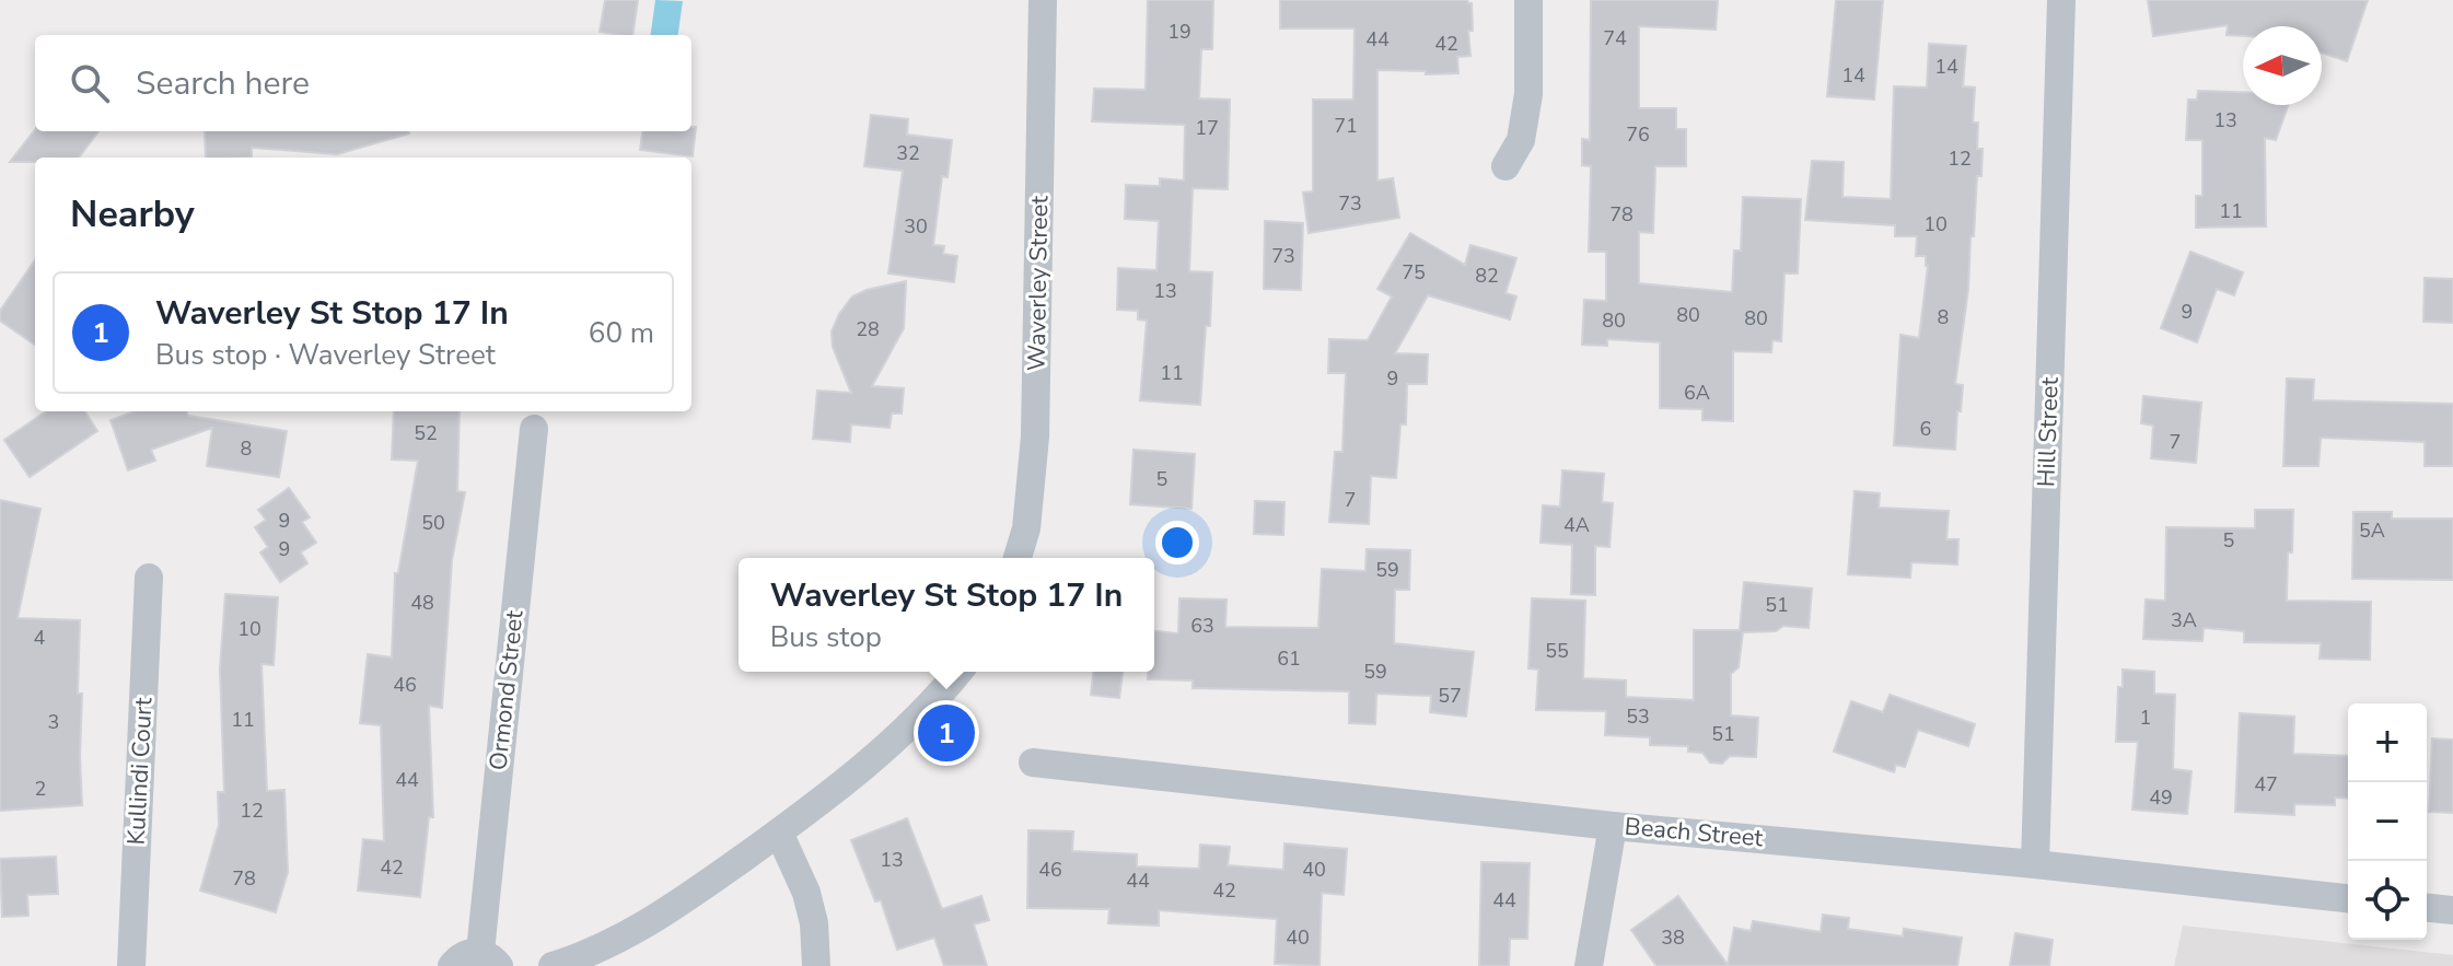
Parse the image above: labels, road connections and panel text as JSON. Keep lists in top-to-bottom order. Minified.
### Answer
{"streets":{"street":["Waverley Street","Hill Street","Ormond Street","Kullindi Court","Beach Street"]},"crossings":[["Hill Street","Beach Street"]],"house_numbers":["19","74","44","42","14","14","13","71","17","76","32","12","73","11","78","10","30","73","75","82","13","9","80","8","80","80","28","11","9","6A","6","52","7","8","5","7","9","50","4A","5A","5","9","59","48","51","3A","63","10","4","55","61","59","46","57","53","1","11","3","51","44","47","2","49","12","13","42","46","40","78","44","42","44","40","38"],"north":"left","page":{"search":"Search here","heading":"Nearby","list":[{"mark":"1","name":"Waverley St Stop 17 In","note":"Bus stop · Waverley Street","value":"60 m"}],"popup":["Waverley St Stop 17 In","Bus stop"],"pins":"1","map_buttons":["+","−"]}}
